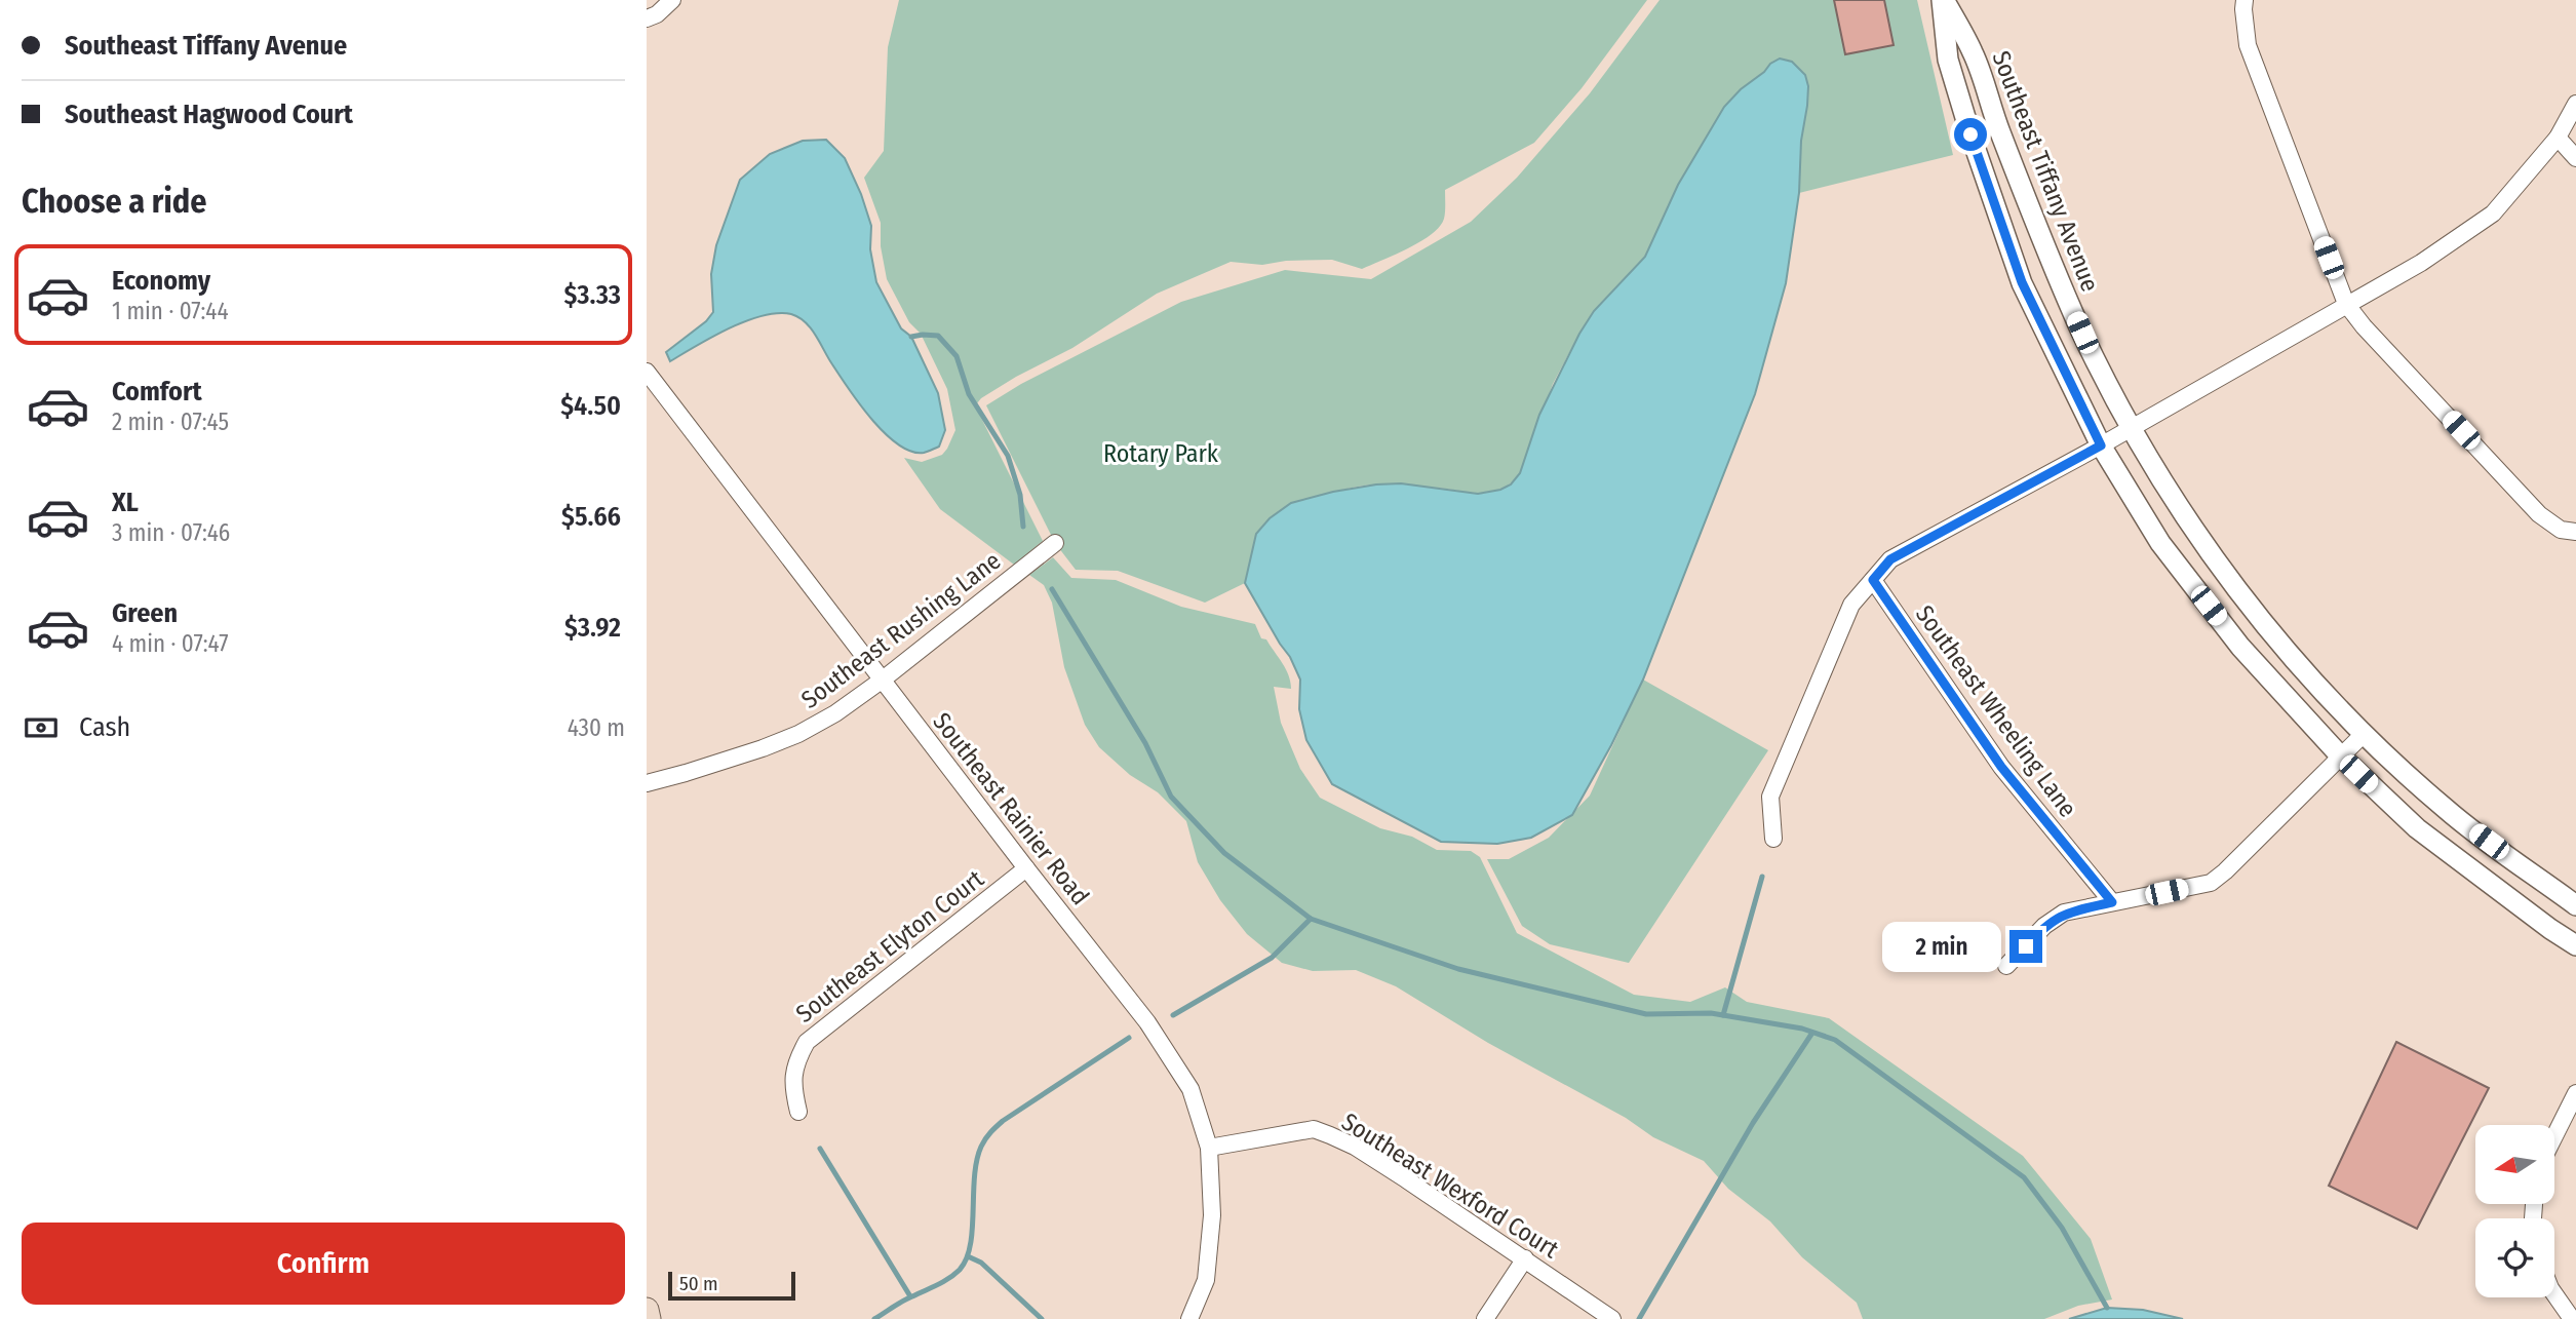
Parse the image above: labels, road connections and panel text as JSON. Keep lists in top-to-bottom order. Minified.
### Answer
{"streets":{"street":["Southeast Tiffany Avenue","Southeast Rushing Lane","Southeast Wheeling Lane","Southeast Rainier Road","Southeast Elyton Court","Southeast Wexford Court"]},"crossings":[["Southeast Rushing Lane","Southeast Rainier Road"],["Southeast Rainier Road","Southeast Elyton Court"],["Southeast Rainier Road","Southeast Wexford Court"]],"parks":["Rotary Park"],"scale_bar":"50 m","north":"left","page":{"banner":["Southeast Tiffany Avenue","Southeast Hagwood Court"],"heading":"Choose a ride","list":[{"name":"Economy","note":"1 min · 07:44","value":"$3.33"},{"name":"Comfort","note":"2 min · 07:45","value":"$4.50"},{"name":"XL","note":"3 min · 07:46","value":"$5.66"},{"name":"Green","note":"4 min · 07:47","value":"$3.92"}],"pay":["Cash","430 m"],"bubble":"2 min","buttons":"Confirm","scale":"50 m"}}
